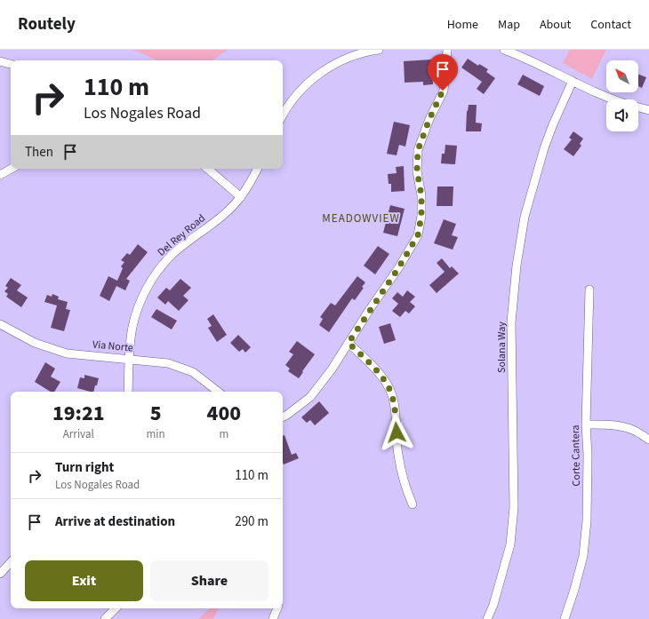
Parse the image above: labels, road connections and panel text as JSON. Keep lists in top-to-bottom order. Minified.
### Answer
{"streets":{"street":["Del Rey Road","Via Norte","Solana Way","Corte Cantera"]},"crossings":[["Del Rey Road","Via Norte"]],"districts":["MEADOWVIEW"],"north":"top left","page":{"header":"Routely","nav":["Home","Map","About","Contact"],"turn":["110 m","Los Nogales Road"],"then":"Then","eta":["19:21","Arrival","5","min","400","m"],"list":[{"name":"Turn right","note":"Los Nogales Road","value":"110 m"},{"name":"Arrive at destination","value":"290 m"}],"buttons":["Exit","Share"]}}
